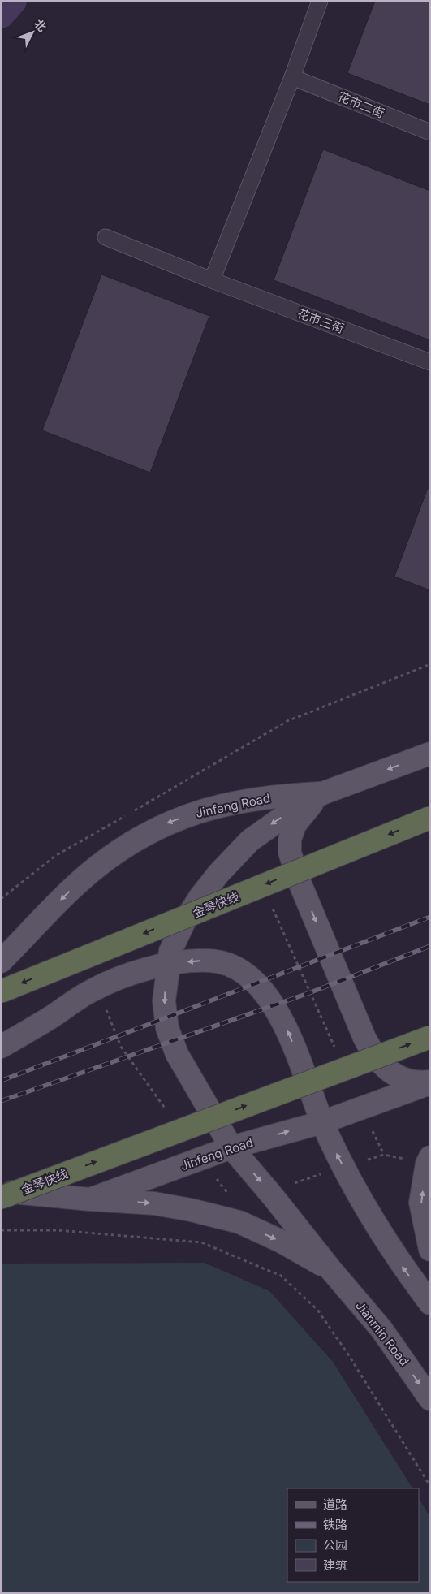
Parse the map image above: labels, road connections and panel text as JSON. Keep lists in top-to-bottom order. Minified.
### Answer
{"streets":{"highway":["金琴快线"],"main road":["Jinfeng Road","Jianmin Road"],"lane":["花市二街","花市三街"]},"crossings":[["Jinfeng Road","Jianmin Road"]],"one_way":["Jianmin Road"],"legend":["道路","铁路","公园","建筑"],"north":"top right"}
